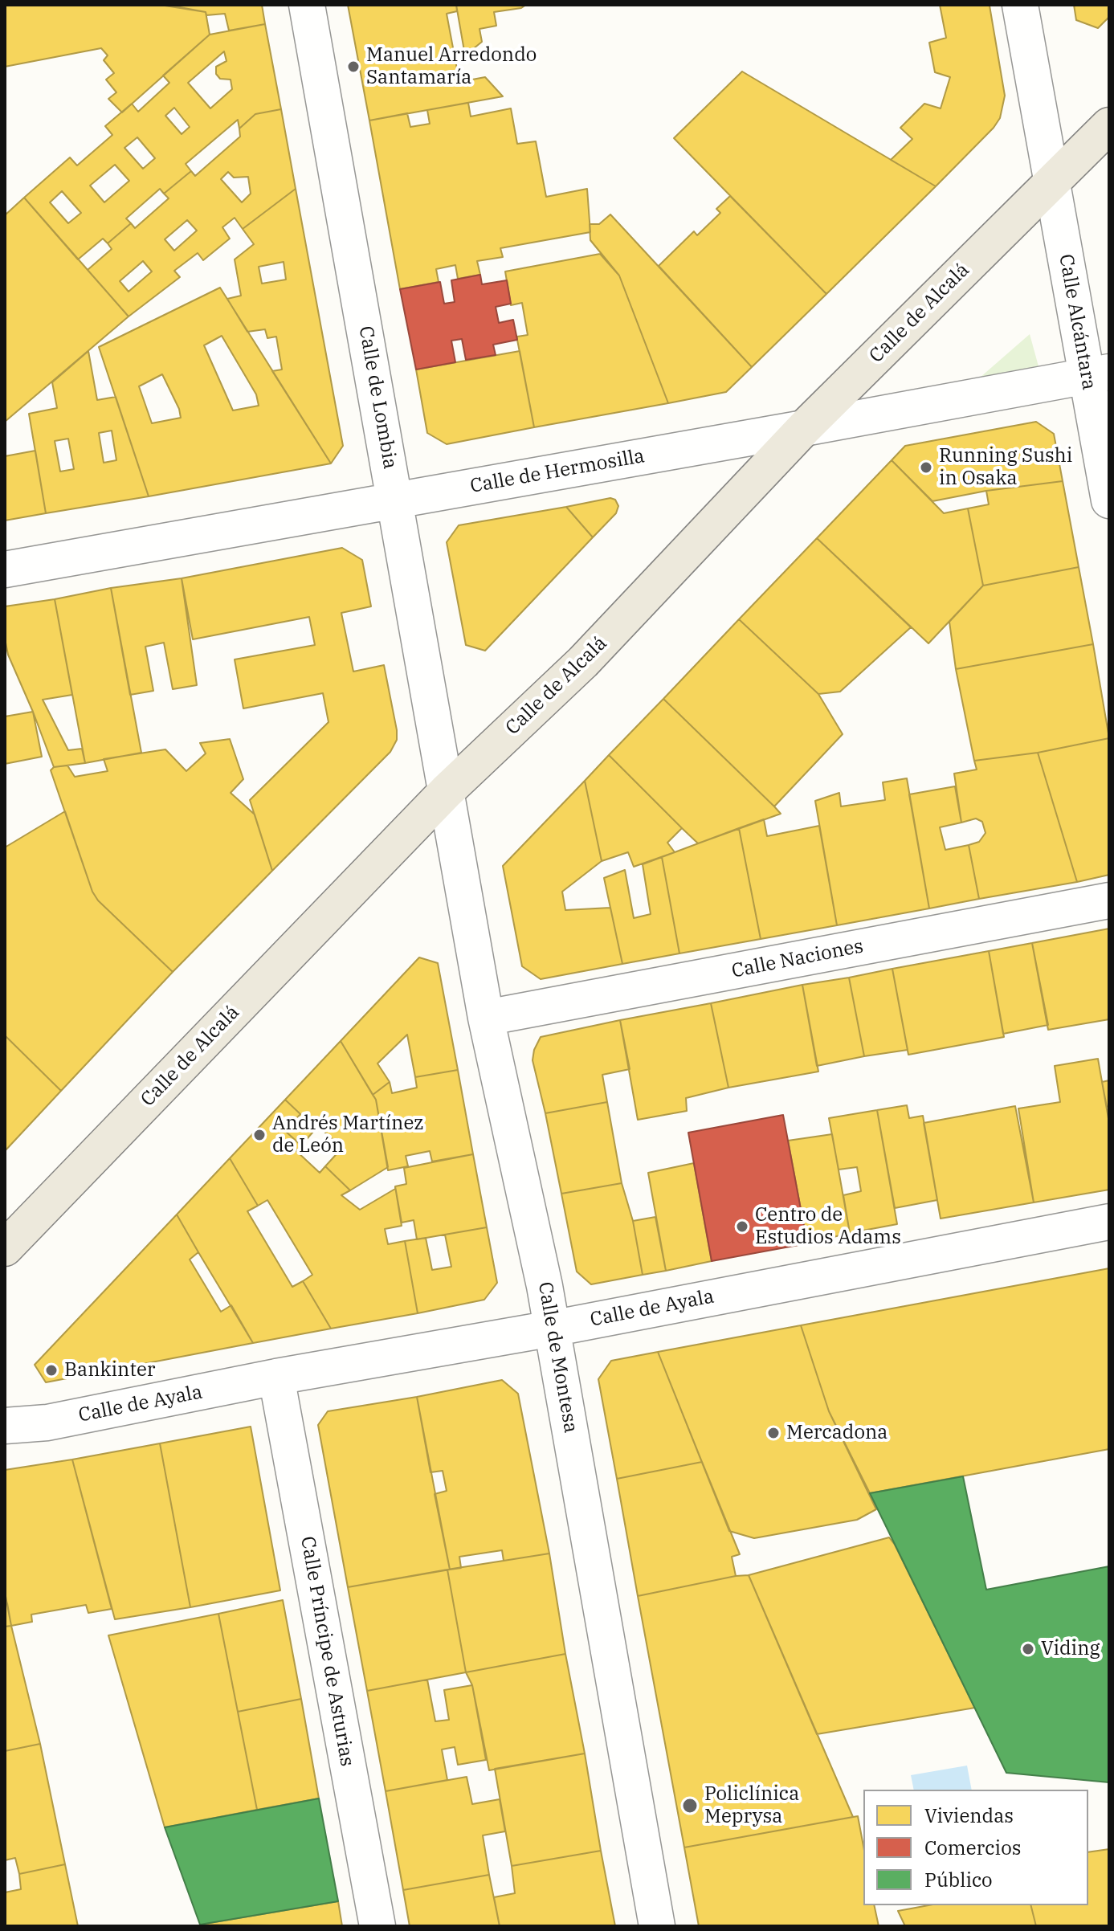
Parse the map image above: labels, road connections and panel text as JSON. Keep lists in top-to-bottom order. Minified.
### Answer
{"streets":{"main road":["Calle de Alcalá"],"street":["Calle Alcántara","Calle de Lombia","Calle de Hermosilla","Calle Naciones","Calle de Ayala","Calle de Montesa","Calle Príncipe de Asturias"]},"crossings":[["Calle de Alcalá","Calle Alcántara"],["Calle de Alcalá","Calle de Lombia"],["Calle de Alcalá","Calle de Hermosilla"],["Calle de Alcalá","Calle de Montesa"],["Calle Alcántara","Calle de Hermosilla"],["Calle de Lombia","Calle de Hermosilla"],["Calle de Lombia","Calle de Montesa"],["Calle Naciones","Calle de Montesa"],["Calle de Ayala","Calle de Montesa"],["Calle de Ayala","Calle Príncipe de Asturias"]],"places":["Manuel Arredondo Santamaría","Running Sushi in Osaka","Andrés Martínez de León","Centro de Estudios Adams","Bankinter","Mercadona","Viding","Policlínica Meprysa"],"legend":["Viviendas","Comercios","Público"]}
